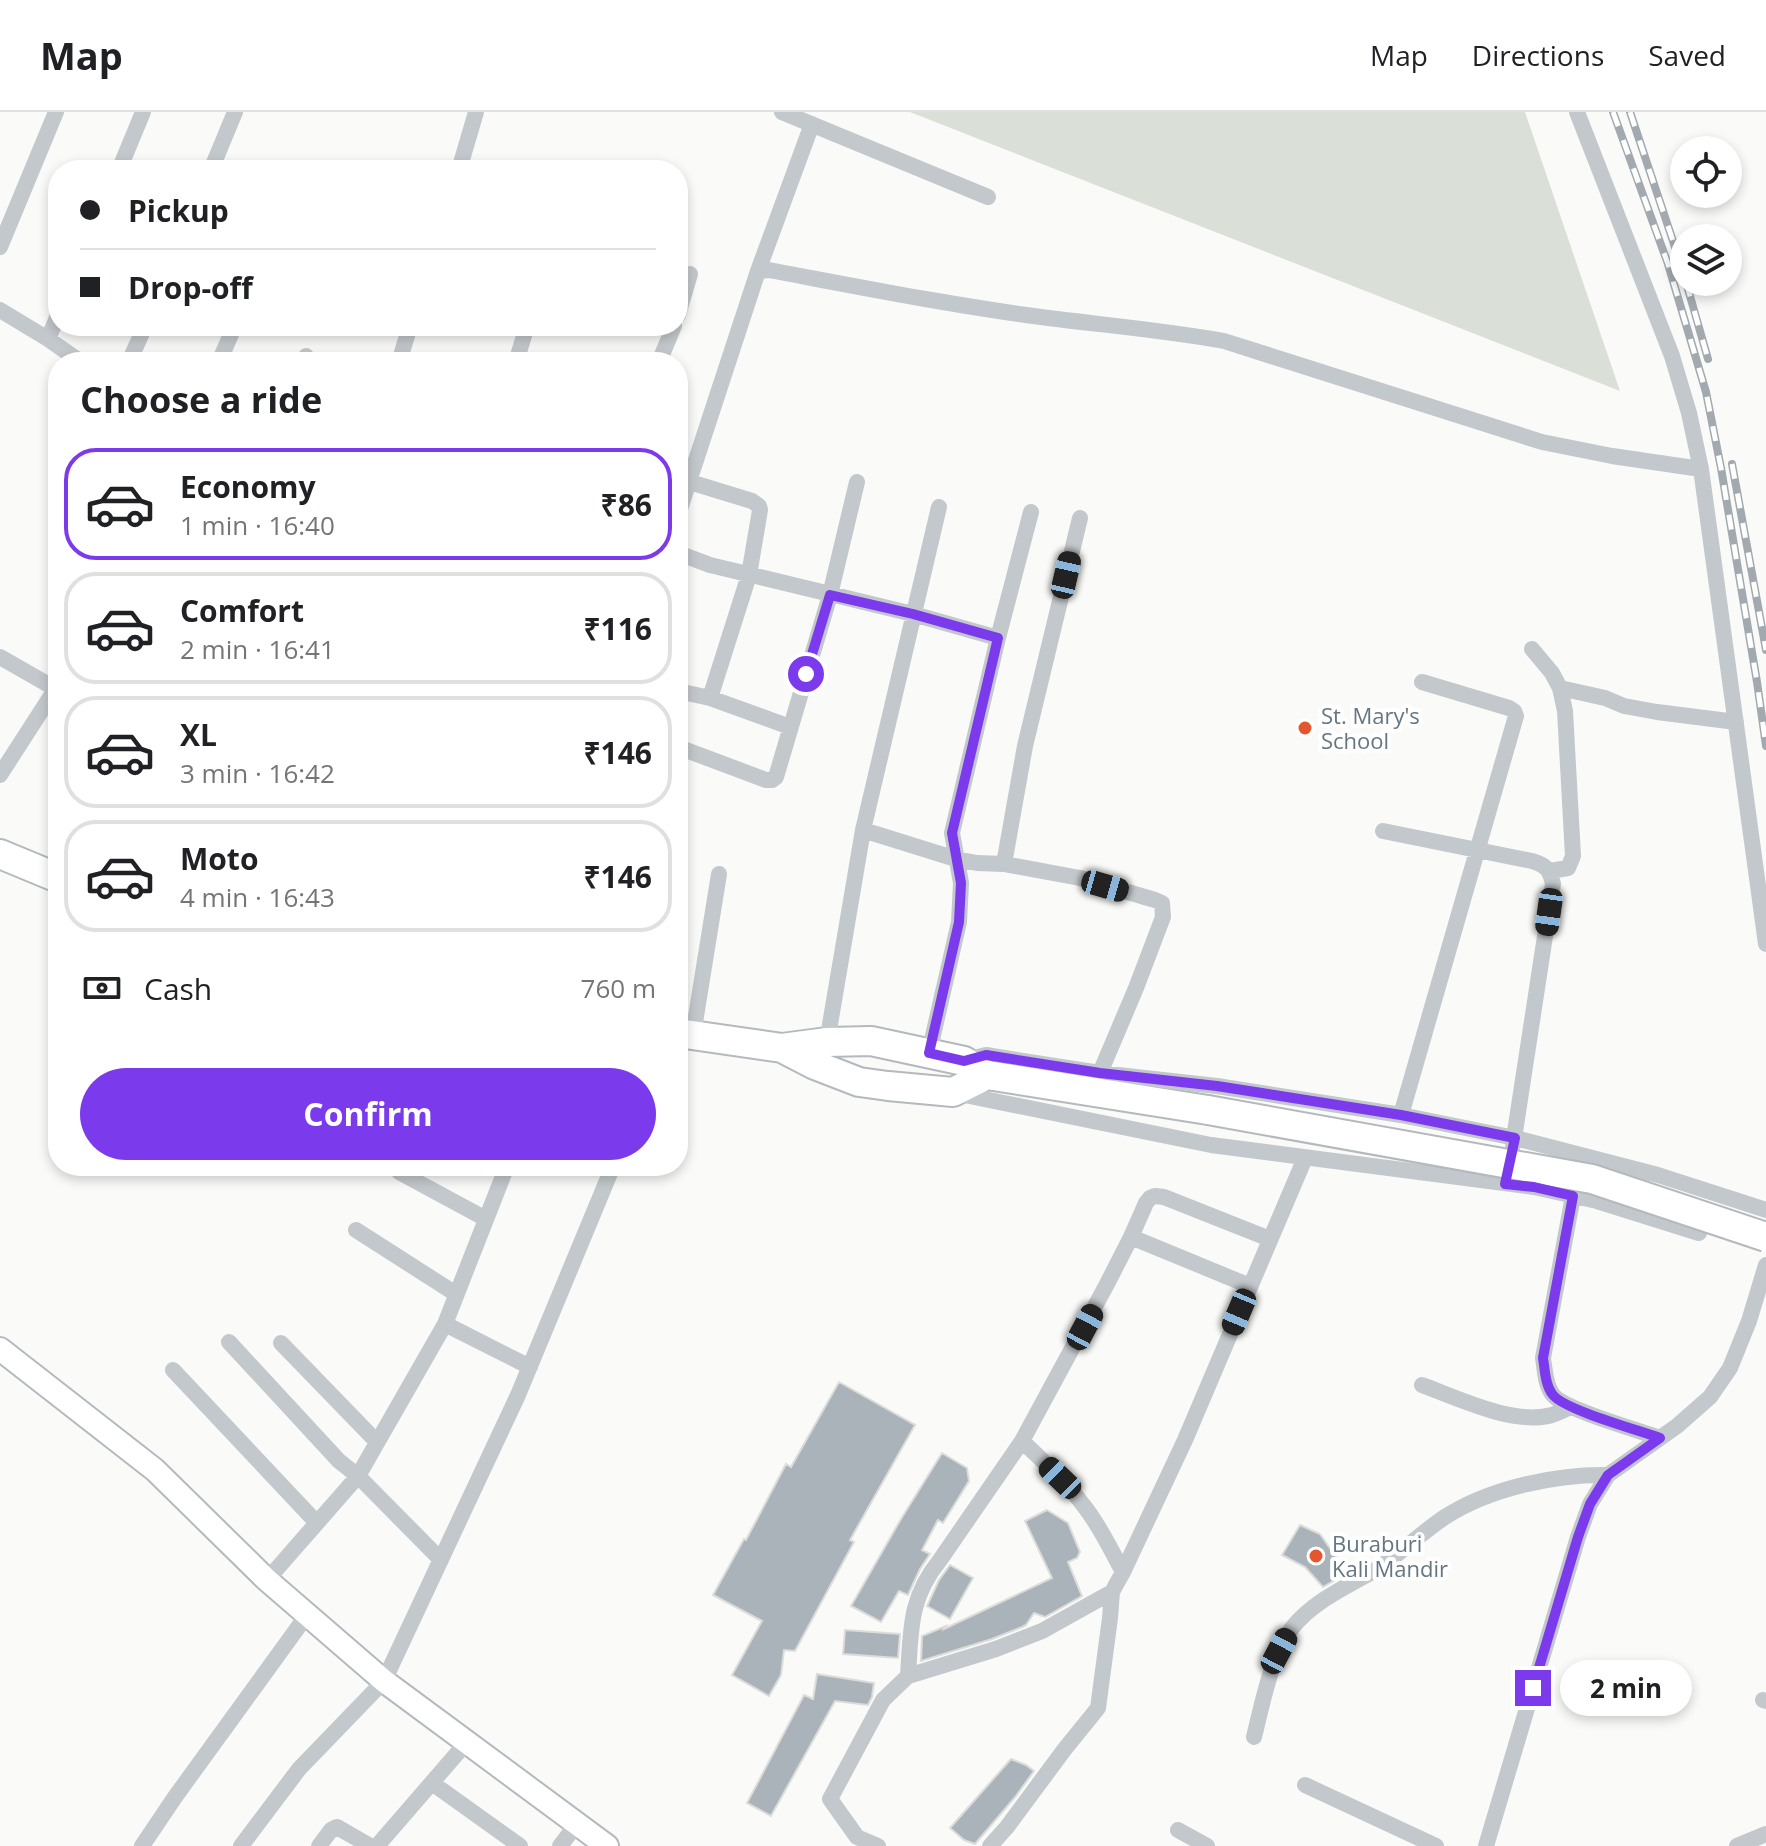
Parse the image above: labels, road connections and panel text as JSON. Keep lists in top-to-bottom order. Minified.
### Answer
{"places":["St. Mary's School","Buraburi Kali Mandir"],"page":{"header":"Map","nav":["Map","Directions","Saved"],"banner":["Pickup","Drop-off"],"heading":"Choose a ride","list":[{"name":"Economy","note":"1 min · 16:40","value":"₹86"},{"name":"Comfort","note":"2 min · 16:41","value":"₹116"},{"name":"XL","note":"3 min · 16:42","value":"₹146"},{"name":"Moto","note":"4 min · 16:43","value":"₹146"}],"pay":["Cash","760 m"],"buttons":"Confirm","bubble":"2 min"}}
